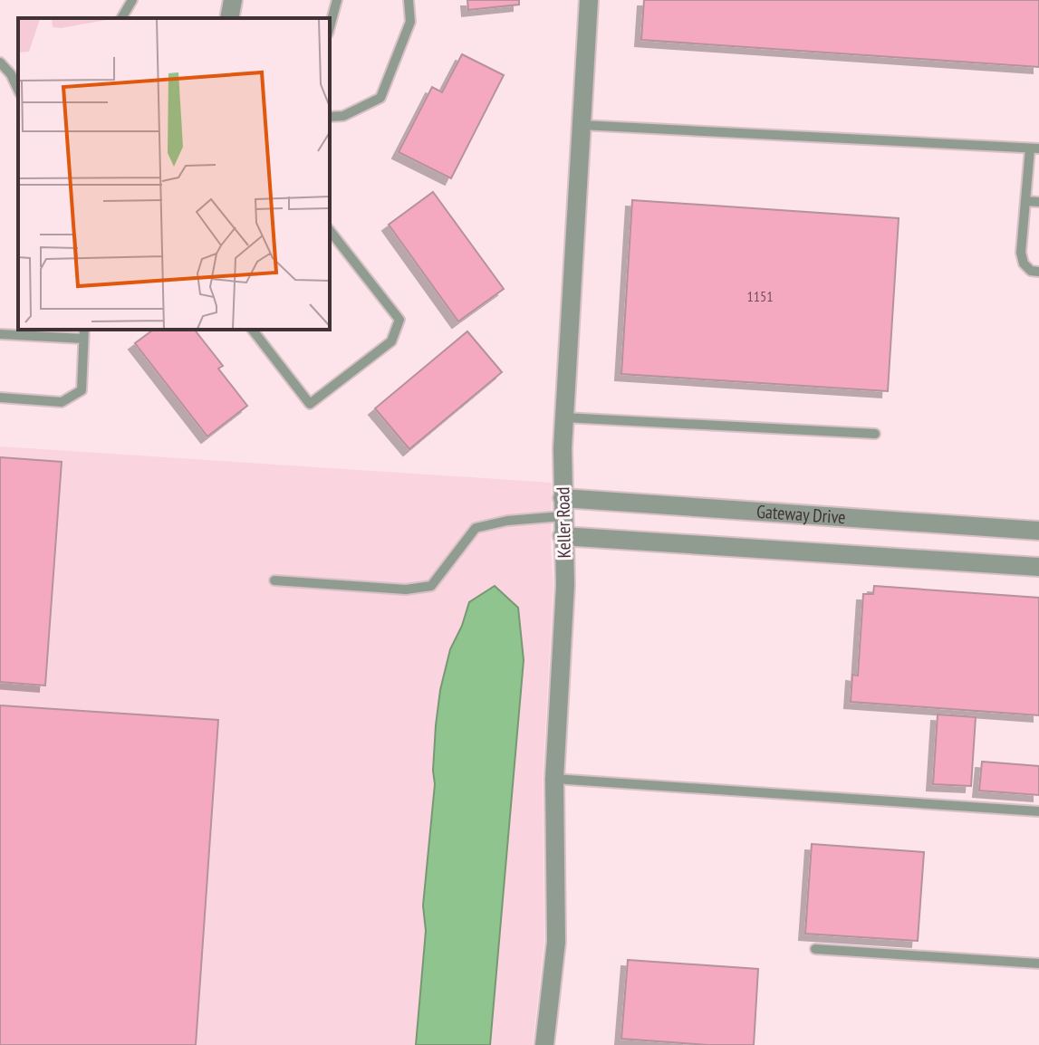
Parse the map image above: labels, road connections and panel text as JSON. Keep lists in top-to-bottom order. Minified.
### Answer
{"streets":{"street":["Gateway Drive","Keller Road"]},"crossings":[["Gateway Drive","Keller Road"]],"house_numbers":["1151"]}
